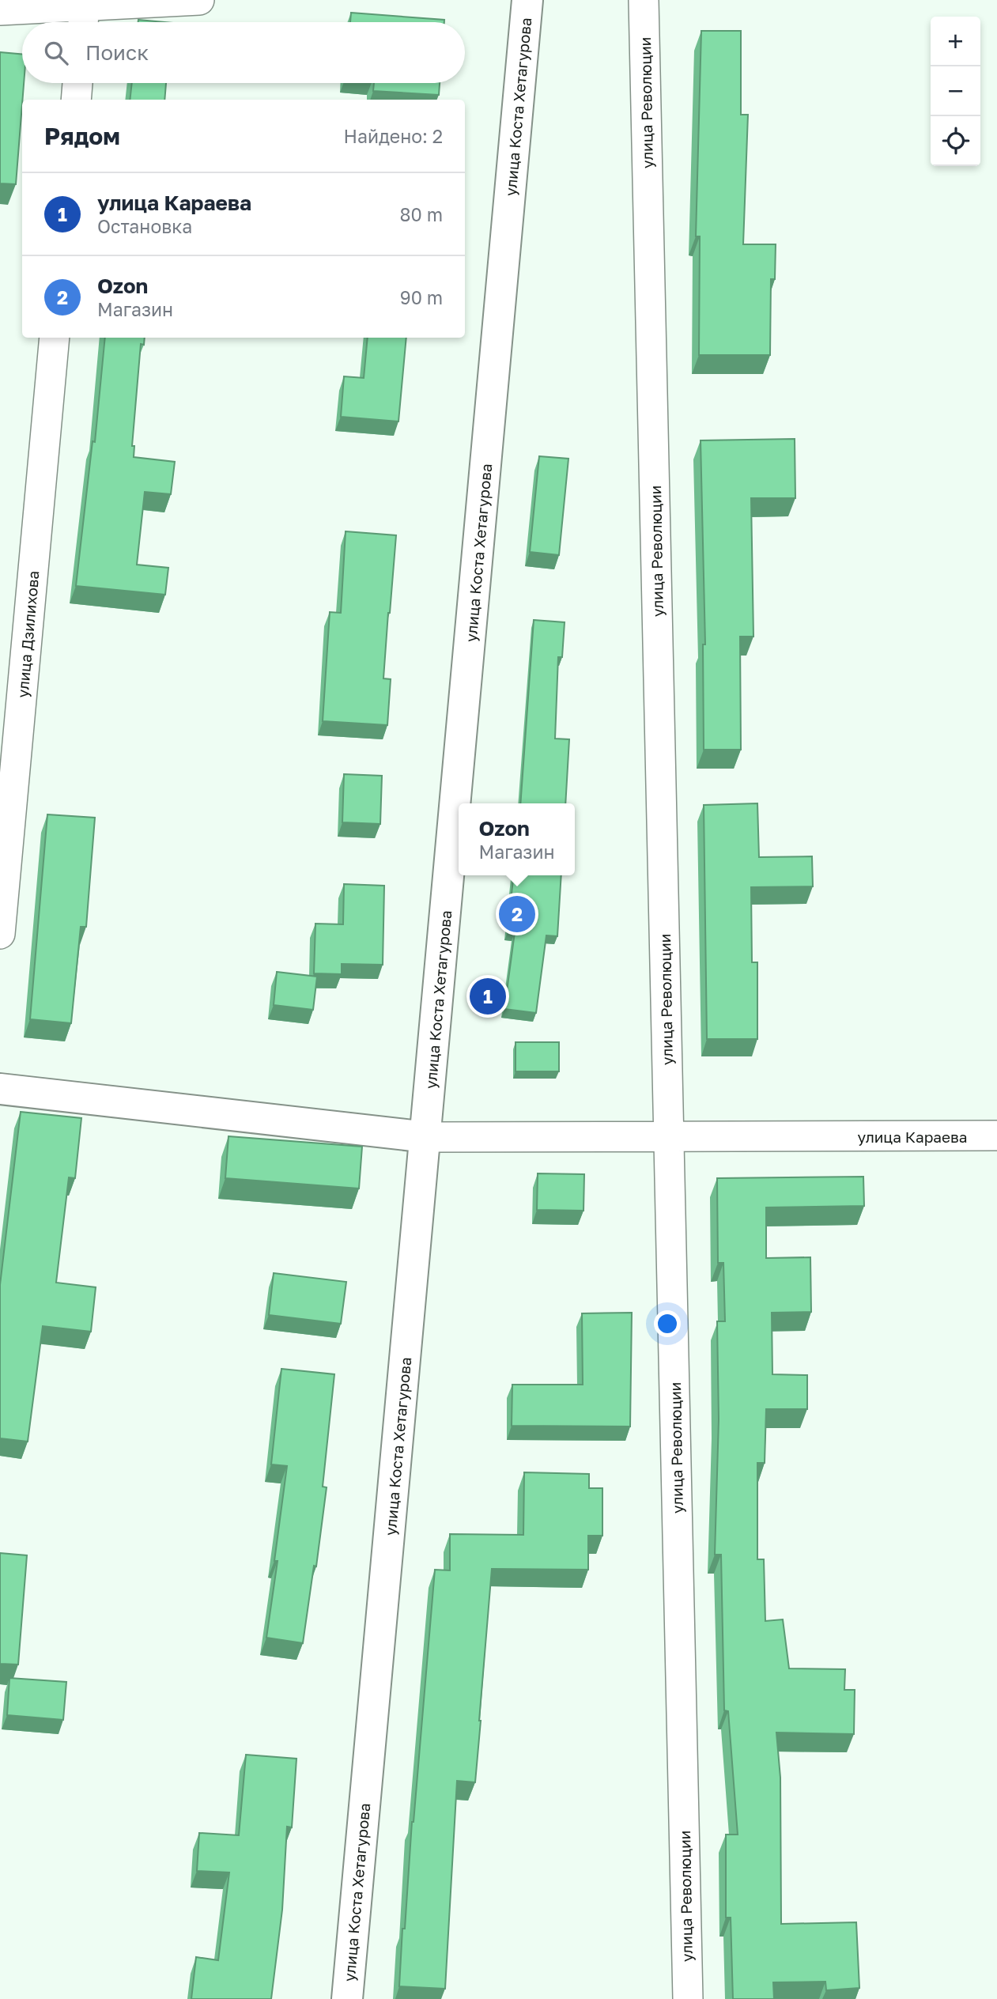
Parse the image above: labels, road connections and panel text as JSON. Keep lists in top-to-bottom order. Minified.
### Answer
{"streets":{"main road":["улица Коста Хетагурова","улица Караева"],"street":["улица Революции","улица Дзилихова"]},"crossings":[["улица Революции","улица Караева"],["улица Коста Хетагурова","улица Караева"]],"page":{"map_buttons":["+","−"],"search":"Поиск","heading":["Рядом","Найдено: 2"],"list":[{"mark":"1","name":"улица Караева","note":"Остановка","value":"80 m"},{"mark":"2","name":"Ozon","note":"Магазин","value":"90 m"}],"popup":["Ozon","Магазин"],"pins":["2","1"]}}
